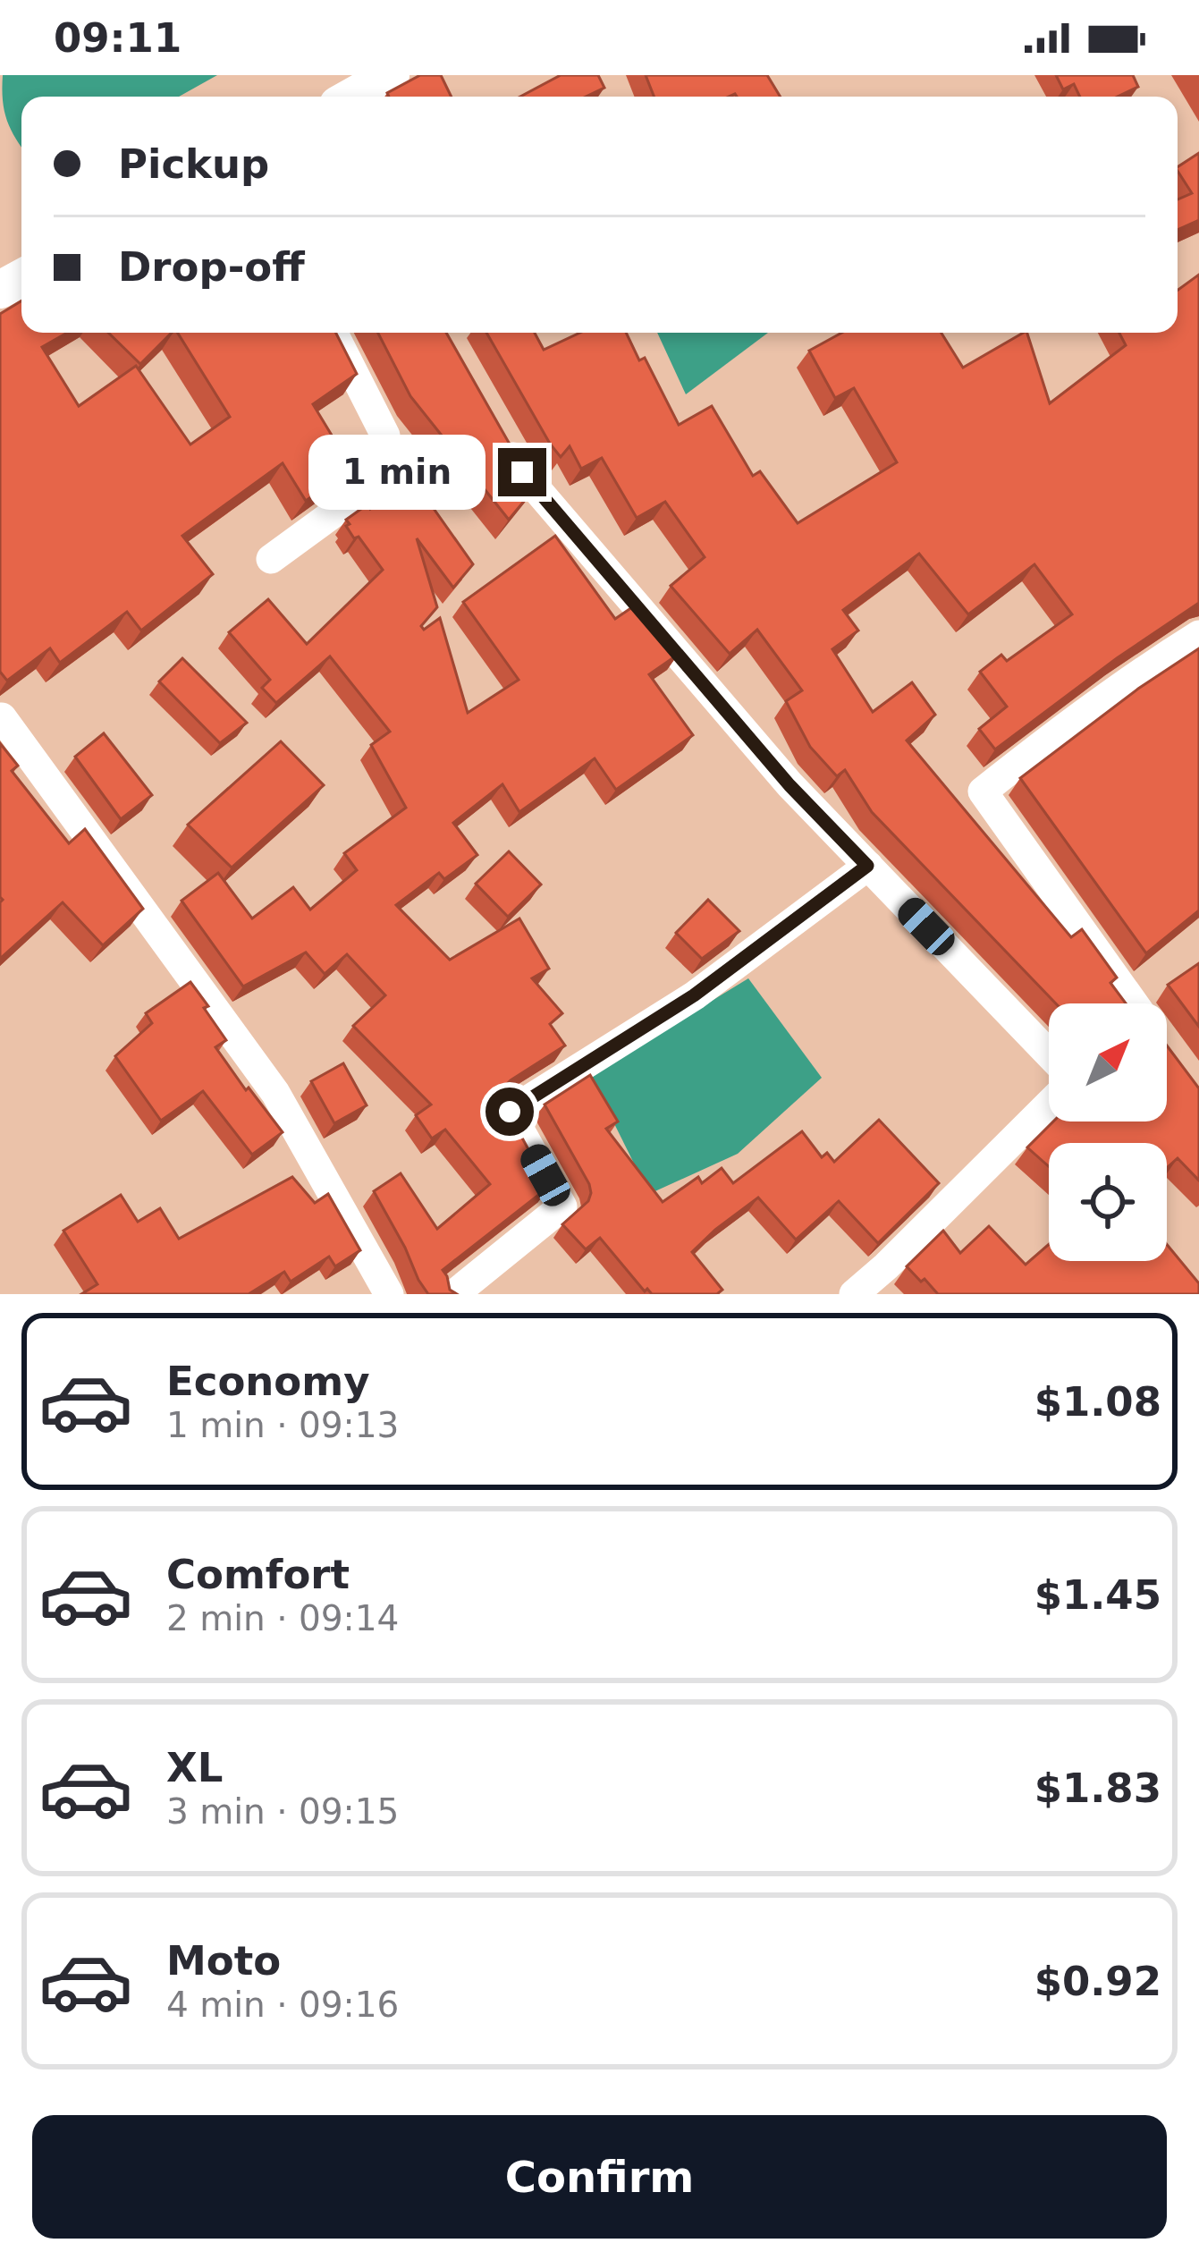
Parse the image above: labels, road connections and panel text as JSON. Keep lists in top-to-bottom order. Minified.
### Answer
{"north":"top right","page":{"status":"09:11","banner":["Pickup","Drop-off"],"bubble":"1 min","list":[{"name":"Economy","note":"1 min · 09:13","value":"$1.08"},{"name":"Comfort","note":"2 min · 09:14","value":"$1.45"},{"name":"XL","note":"3 min · 09:15","value":"$1.83"},{"name":"Moto","note":"4 min · 09:16","value":"$0.92"}],"buttons":"Confirm"}}
